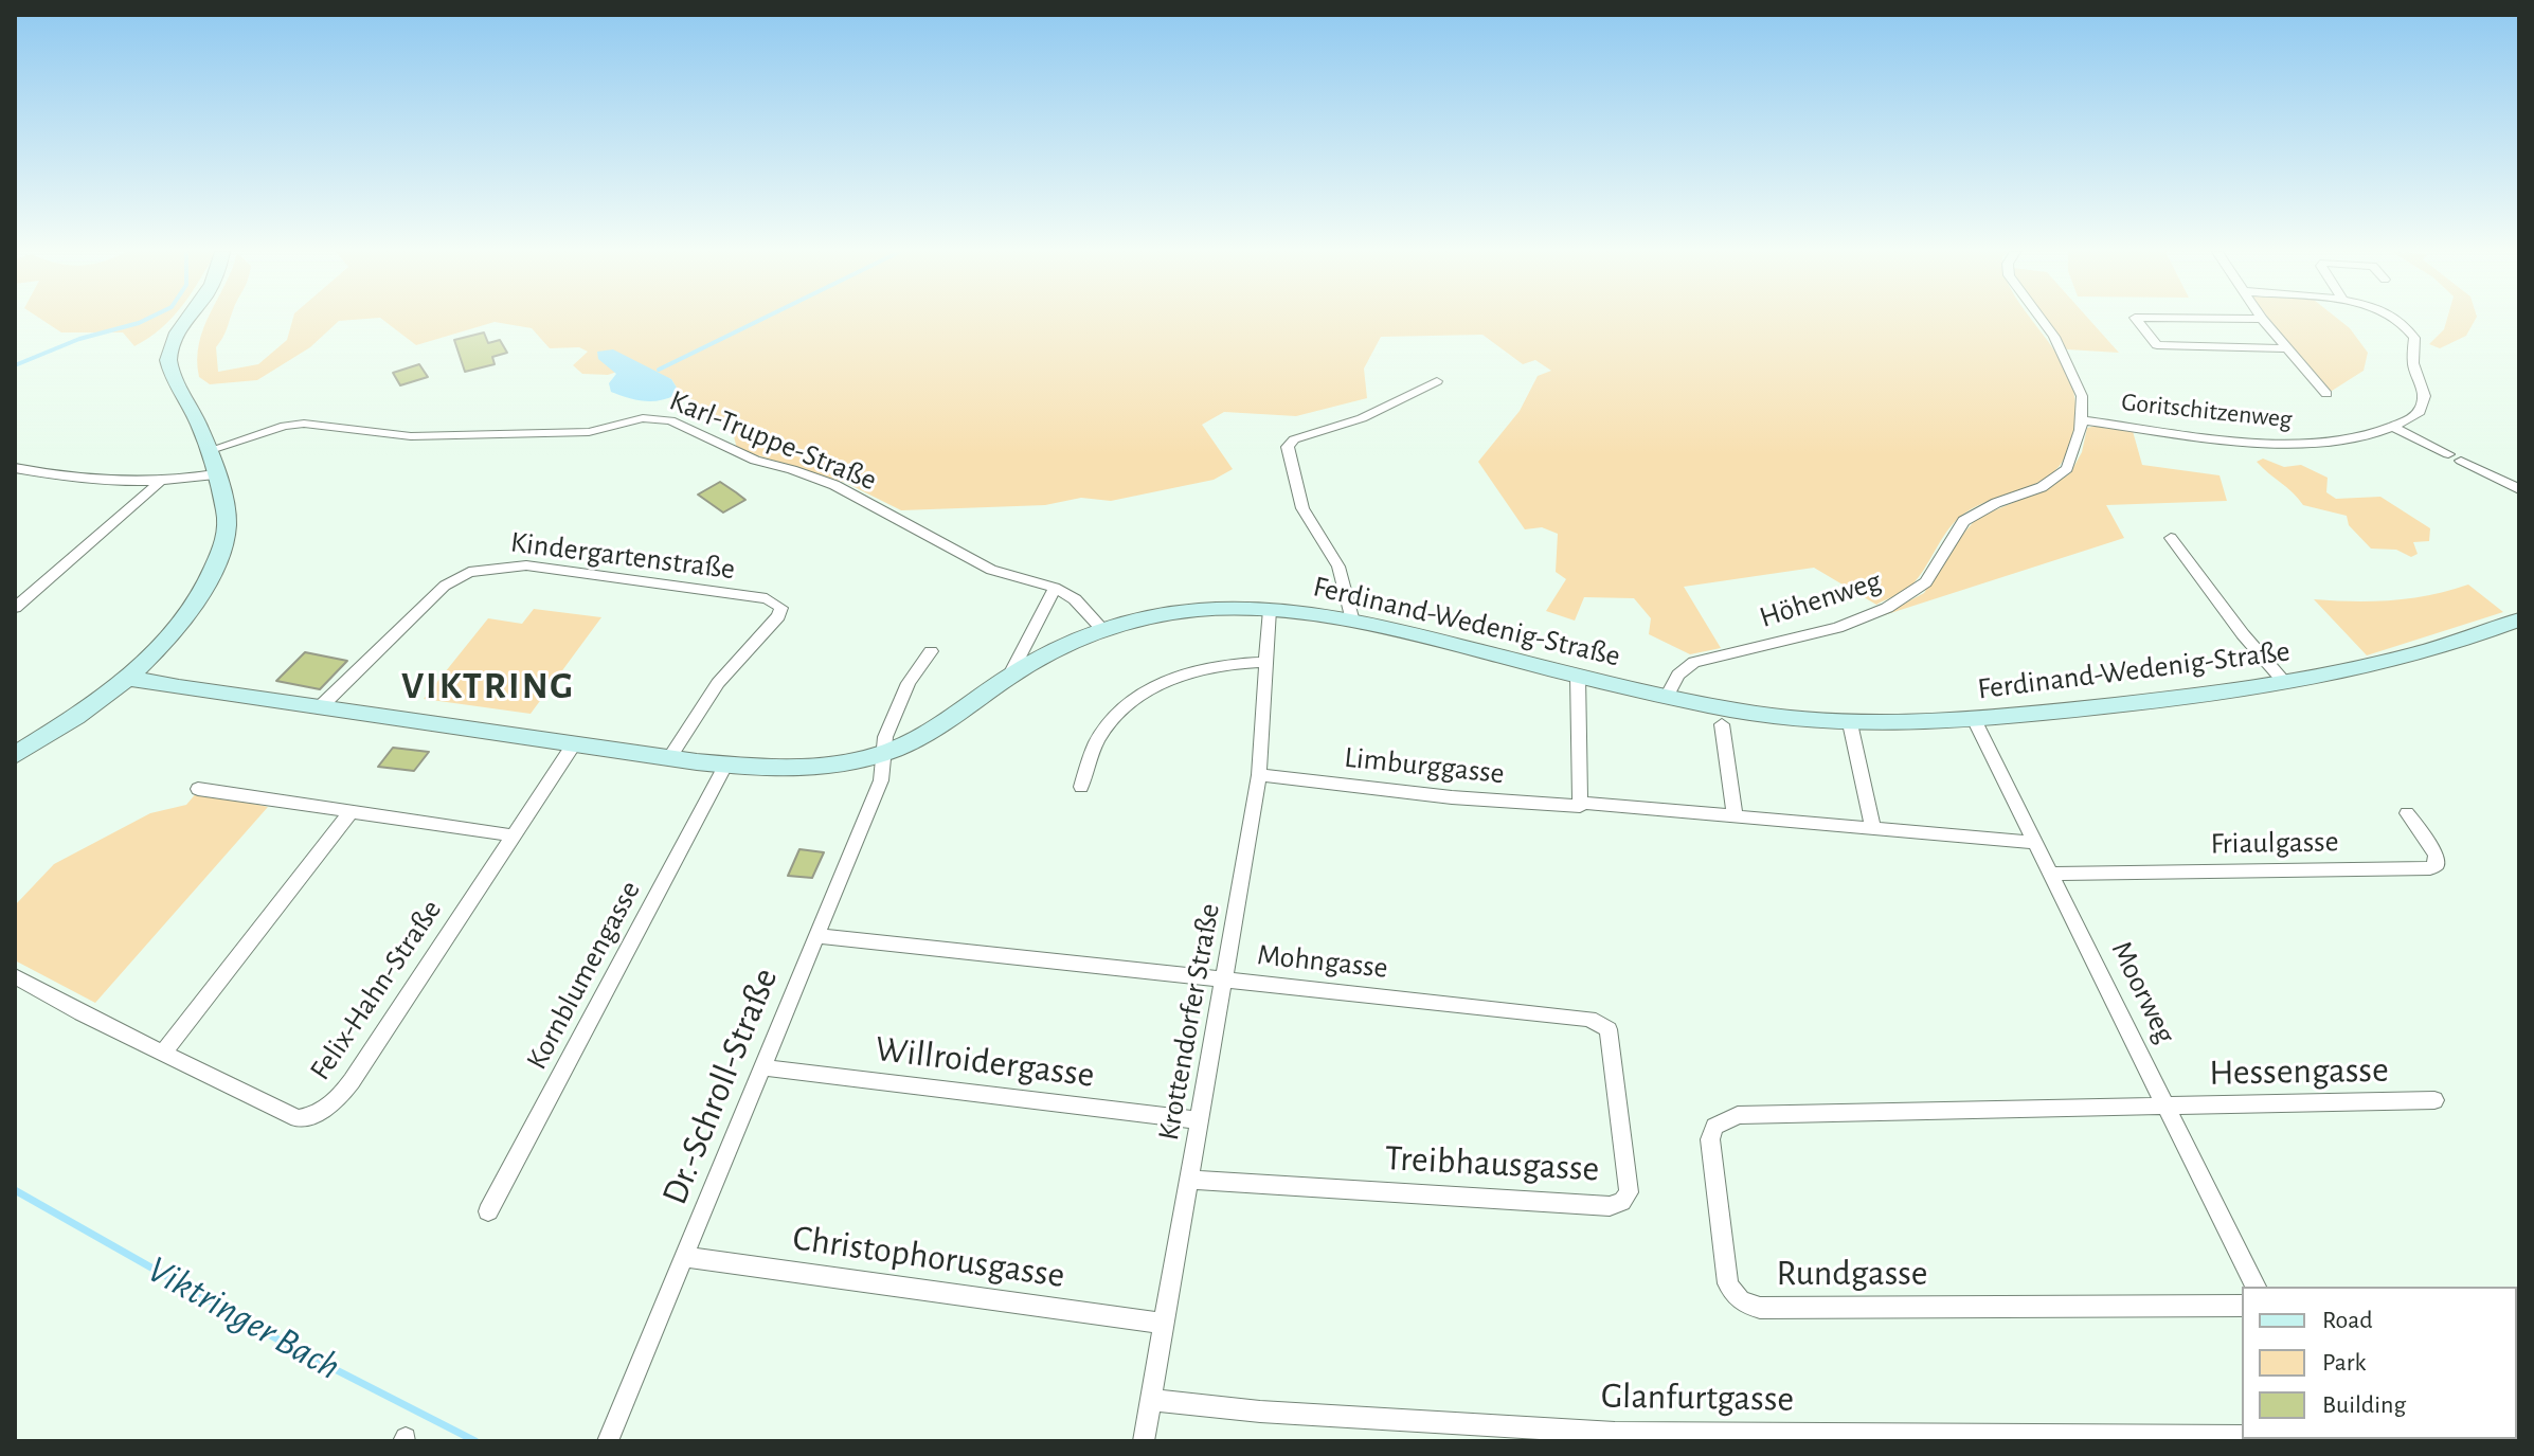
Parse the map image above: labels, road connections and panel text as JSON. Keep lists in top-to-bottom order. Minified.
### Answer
{"streets":{"street":["Goritschitzenweg","Karl-Truppe-Straße","Kindergartenstraße","Höhenweg","Ferdinand-Wedenig-Straße","Limburggasse","Friaulgasse","Mohngasse","Kornblumengasse","Felix-Hahn-Straße","Moorweg","Krottendorfer Straße","Willroidergasse","Hessengasse","Dr.-Schroll-Straße","Treibhausgasse","Christophorusgasse","Rundgasse","Glanfurtgasse"]},"crossings":[["Goritschitzenweg","Höhenweg"],["Karl-Truppe-Straße","Ferdinand-Wedenig-Straße"],["Kindergartenstraße","Ferdinand-Wedenig-Straße"],["Höhenweg","Ferdinand-Wedenig-Straße"],["Ferdinand-Wedenig-Straße","Kornblumengasse"],["Ferdinand-Wedenig-Straße","Felix-Hahn-Straße"],["Ferdinand-Wedenig-Straße","Moorweg"],["Ferdinand-Wedenig-Straße","Krottendorfer Straße"],["Ferdinand-Wedenig-Straße","Dr.-Schroll-Straße"],["Limburggasse","Moorweg"],["Limburggasse","Krottendorfer Straße"],["Friaulgasse","Moorweg"],["Mohngasse","Krottendorfer Straße"],["Mohngasse","Dr.-Schroll-Straße"],["Mohngasse","Treibhausgasse"],["Moorweg","Hessengasse"],["Moorweg","Rundgasse"],["Krottendorfer Straße","Willroidergasse"],["Krottendorfer Straße","Treibhausgasse"],["Krottendorfer Straße","Christophorusgasse"],["Krottendorfer Straße","Glanfurtgasse"],["Willroidergasse","Dr.-Schroll-Straße"],["Hessengasse","Rundgasse"],["Dr.-Schroll-Straße","Christophorusgasse"]],"districts":["VIKTRING"],"water":["Viktringer Bach"],"legend":["Road","Park","Building"]}
